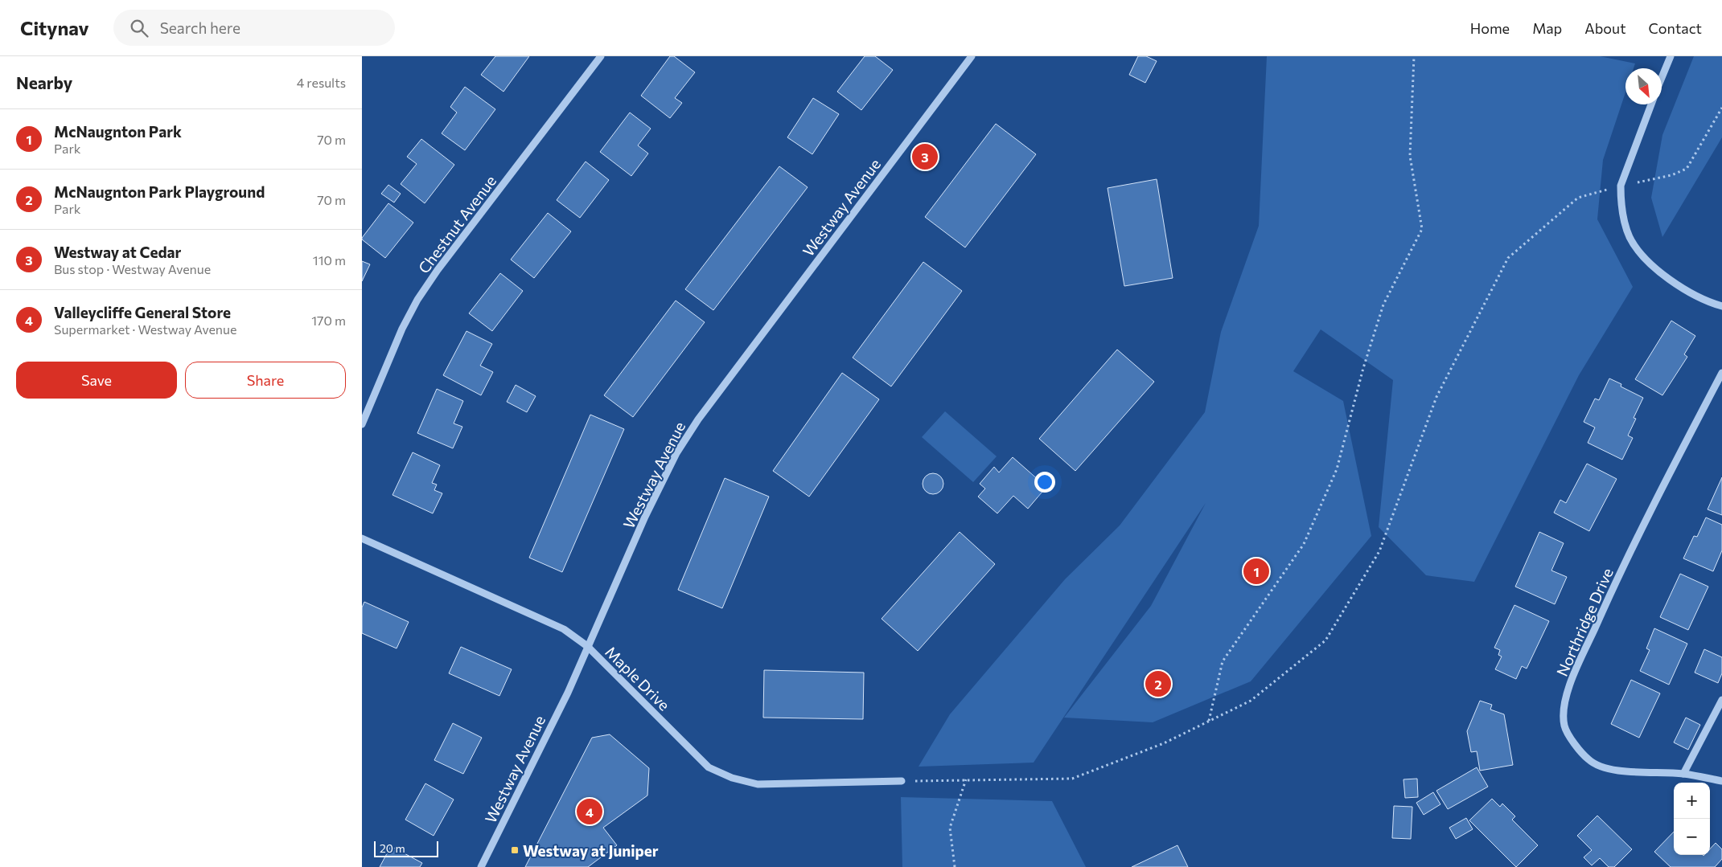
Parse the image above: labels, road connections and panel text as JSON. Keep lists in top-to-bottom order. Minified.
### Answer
{"streets":{"street":["Westway Avenue","Chestnut Avenue","Northridge Drive","Maple Drive"]},"crossings":[["Westway Avenue","Maple Drive"]],"places":{"transit":["Westway at Juniper"]},"scale_bar":"20 m","north":"bottom right","page":{"header":"Citynav","search":"Search here","nav":["Home","Map","About","Contact"],"heading":["Nearby","4 results"],"list":[{"mark":"1","name":"McNaugnton Park","note":"Park","value":"70 m"},{"mark":"2","name":"McNaugnton Park Playground","note":"Park","value":"70 m"},{"mark":"3","name":"Westway at Cedar","note":"Bus stop · Westway Avenue","value":"110 m"},{"mark":"4","name":"Valleycliffe General Store","note":"Supermarket · Westway Avenue","value":"170 m"}],"pins":["3","1","2","4"],"buttons":["Save","Share"],"map_buttons":["+","−"],"scale":"20 m"}}
